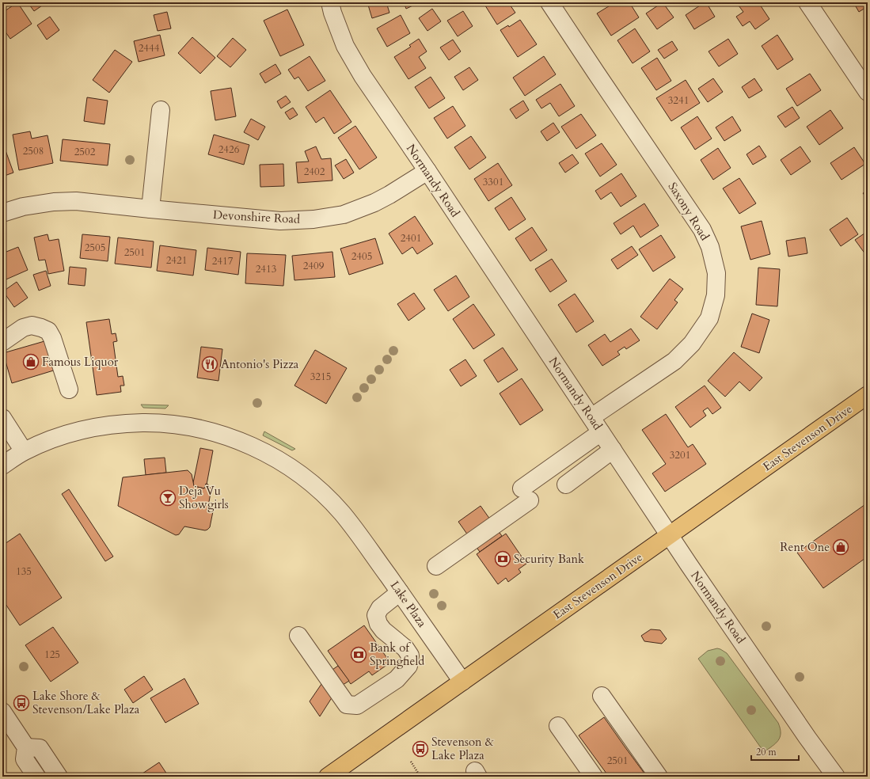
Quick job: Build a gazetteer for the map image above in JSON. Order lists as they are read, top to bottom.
{
  "streets": {
    "main road": ["East Stevenson Drive"],
    "street": [
      "Normandy Road",
      "Saxony Road",
      "Devonshire Road",
      "Lake Plaza"
    ]
  },
  "crossings": [
    ["Normandy Road", "Saxony Road"],
    ["Normandy Road", "Devonshire Road"],
    ["Normandy Road", "East Stevenson Drive"],
    ["East Stevenson Drive", "Lake Plaza"]
  ],
  "places": {
    "shop": ["Famous Liquor", "Rent One"],
    "restaurant": ["Antonio's Pizza"],
    "bar": ["Deja Vu Showgirls"],
    "bank": ["Security Bank", "Bank of Springfield"],
    "bus stop": ["Lake Shore & Stevenson/Lake Plaza", "Stevenson & Lake Plaza"]
  },
  "house_numbers": [
    "2444",
    "3241",
    "2426",
    "2508",
    "2502",
    "2402",
    "3301",
    "2401",
    "2505",
    "2501",
    "2405",
    "2421",
    "2417",
    "2409",
    "2413",
    "3215",
    "3201",
    "135",
    "125",
    "2501"
  ],
  "scale_bar": "20 m"
}
